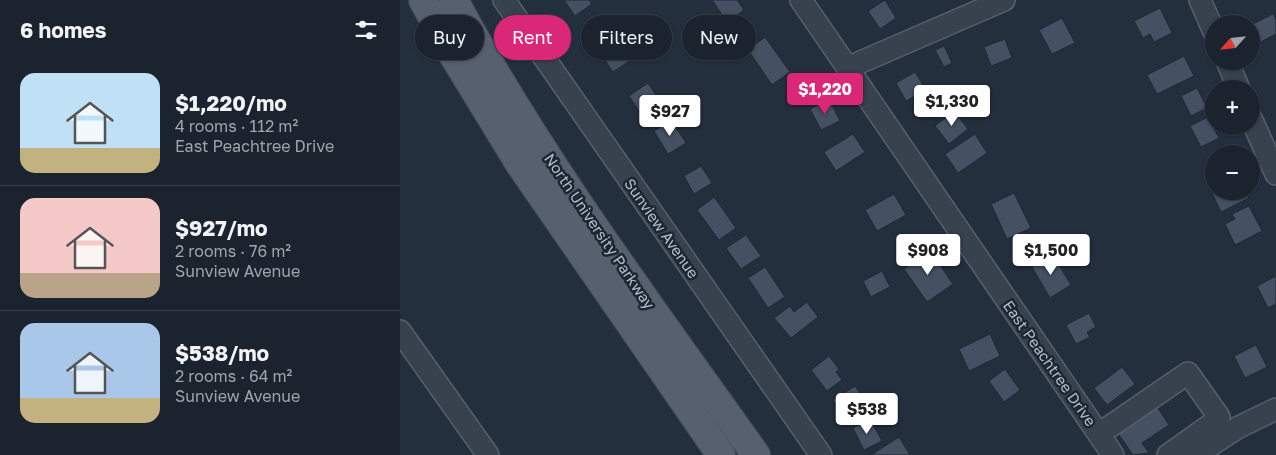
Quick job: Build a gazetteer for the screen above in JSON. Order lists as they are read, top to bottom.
{
  "streets": {
    "main road": ["North University Parkway"],
    "street": ["Sunview Avenue", "East Peachtree Drive"]
  },
  "north": "bottom left",
  "page": {
    "heading": "6 homes",
    "map_buttons": ["+", "−"],
    "chip": [
      "Buy",
      "Rent",
      "Filters",
      "New"
    ],
    "list": [
      {
        "name": "$1,220/mo",
        "note": "4 rooms · 112 m² · East Peachtree Drive"
      },
      {
        "name": "$927/mo",
        "note": "2 rooms · 76 m² · Sunview Avenue"
      },
      {
        "name": "$538/mo",
        "note": "2 rooms · 64 m² · Sunview Avenue"
      }
    ],
    "price": [
      "$1,220",
      "$1,330",
      "$927",
      "$908",
      "$1,500",
      "$538"
    ]
  }
}
